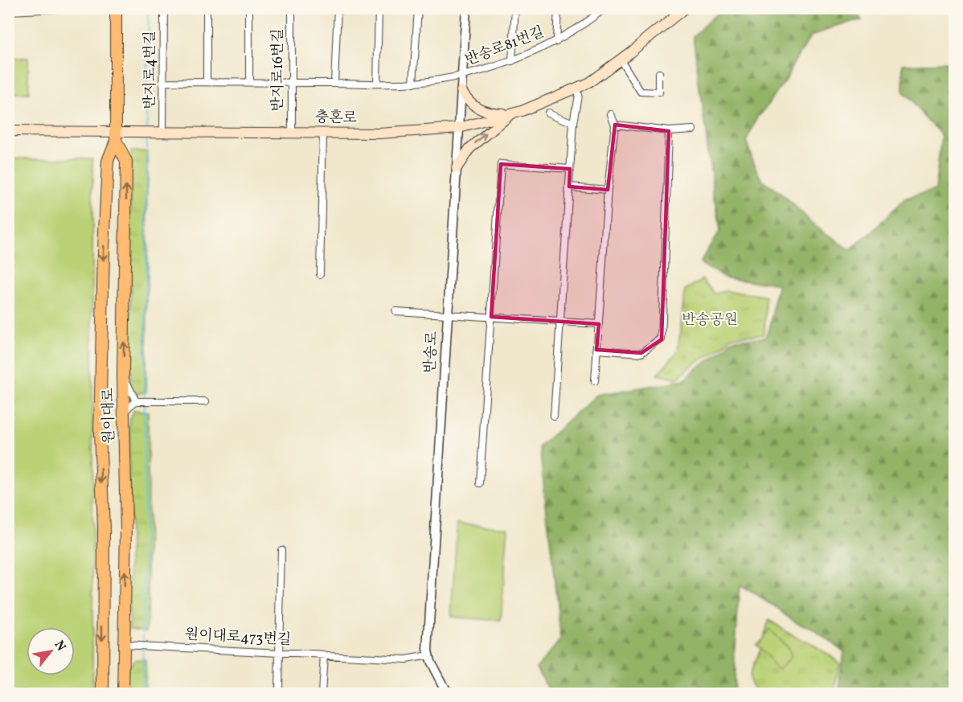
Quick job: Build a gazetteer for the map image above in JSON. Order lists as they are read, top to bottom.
{
  "streets": {
    "main road": ["충혼로", "원이대로"],
    "street": [
      "반송로81번길",
      "반지로4번길",
      "반지로16번길",
      "반송로",
      "원이대로473번길"
    ]
  },
  "crossings": [
    ["반송로81번길", "반지로4번길"],
    ["반송로81번길", "반지로16번길"],
    ["반송로81번길", "반송로"],
    ["반지로4번길", "충혼로"],
    ["반지로16번길", "충혼로"],
    ["충혼로", "반송로"],
    ["충혼로", "원이대로"],
    ["반송로", "원이대로473번길"],
    ["원이대로", "원이대로473번길"]
  ],
  "parks": ["반송공원"],
  "north": "top right"
}
